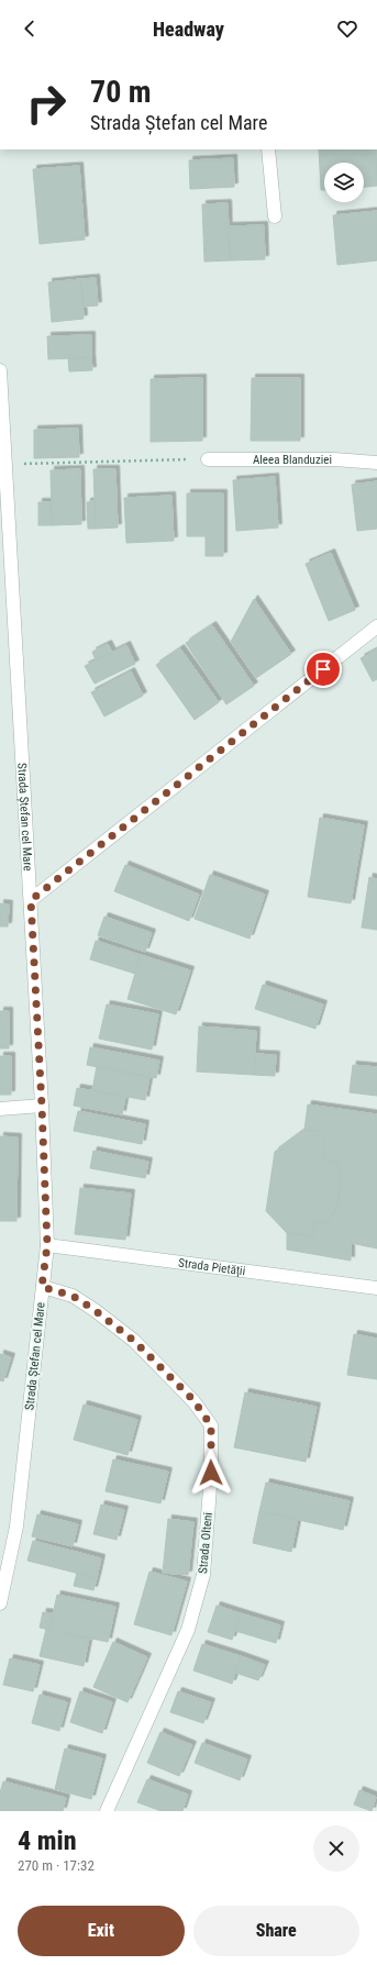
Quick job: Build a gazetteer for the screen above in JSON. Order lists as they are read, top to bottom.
{
  "streets": {
    "street": [
      "Aleea Blanduziei",
      "Strada Ștefan cel Mare",
      "Strada Pietății",
      "Strada Olteni"
    ]
  },
  "crossings": [
    ["Strada Ștefan cel Mare", "Strada Pietății"],
    ["Strada Ștefan cel Mare", "Strada Olteni"]
  ],
  "page": {
    "header": "Headway",
    "turn": ["70 m", "Strada Ștefan cel Mare"],
    "heading": ["4 min", "270 m · 17:32"],
    "buttons": ["Exit", "Share"]
  }
}
